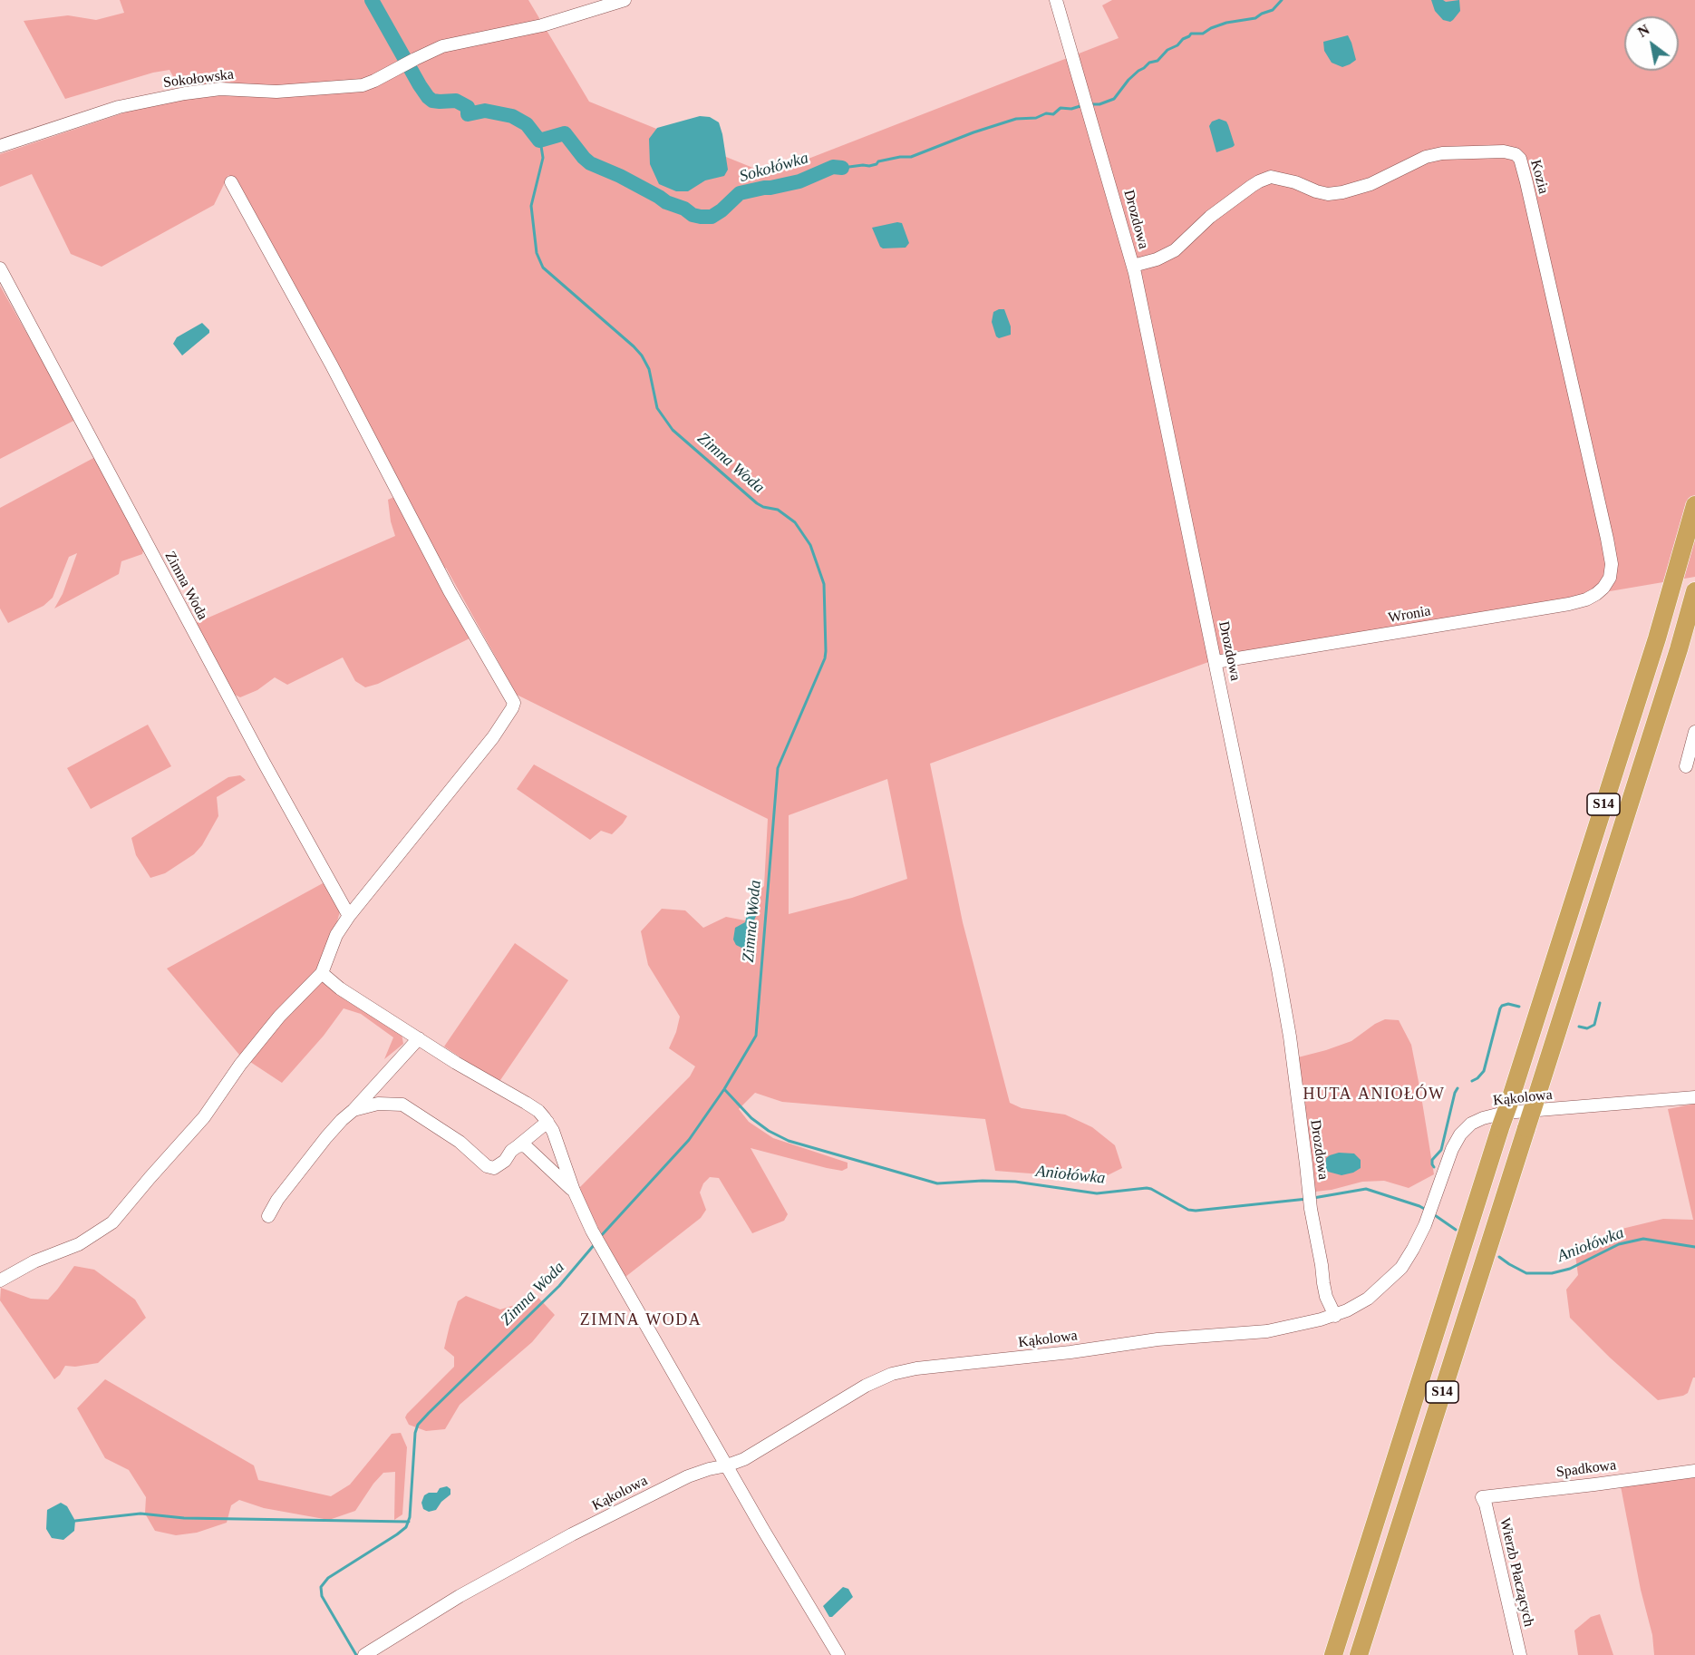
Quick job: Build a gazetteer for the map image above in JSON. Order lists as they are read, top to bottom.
{
  "streets": {
    "highway": ["S14"],
    "street": [
      "Sokołowska",
      "Kozia",
      "Drozdowa",
      "Zimna Woda",
      "Wronia",
      "Kąkolowa",
      "Spadkowa",
      "Wierzb Płaczących"
    ]
  },
  "crossings": [
    ["Kozia", "Drozdowa"],
    ["Kozia", "Wronia"],
    ["Drozdowa", "Wronia"],
    ["Drozdowa", "Kąkolowa"],
    ["Spadkowa", "Wierzb Płaczących"]
  ],
  "districts": ["HUTA ANIOŁÓW", "ZIMNA WODA"],
  "water": ["Sokołówka", "Zimna Woda", "Aniołówka"],
  "north": "top left"
}
